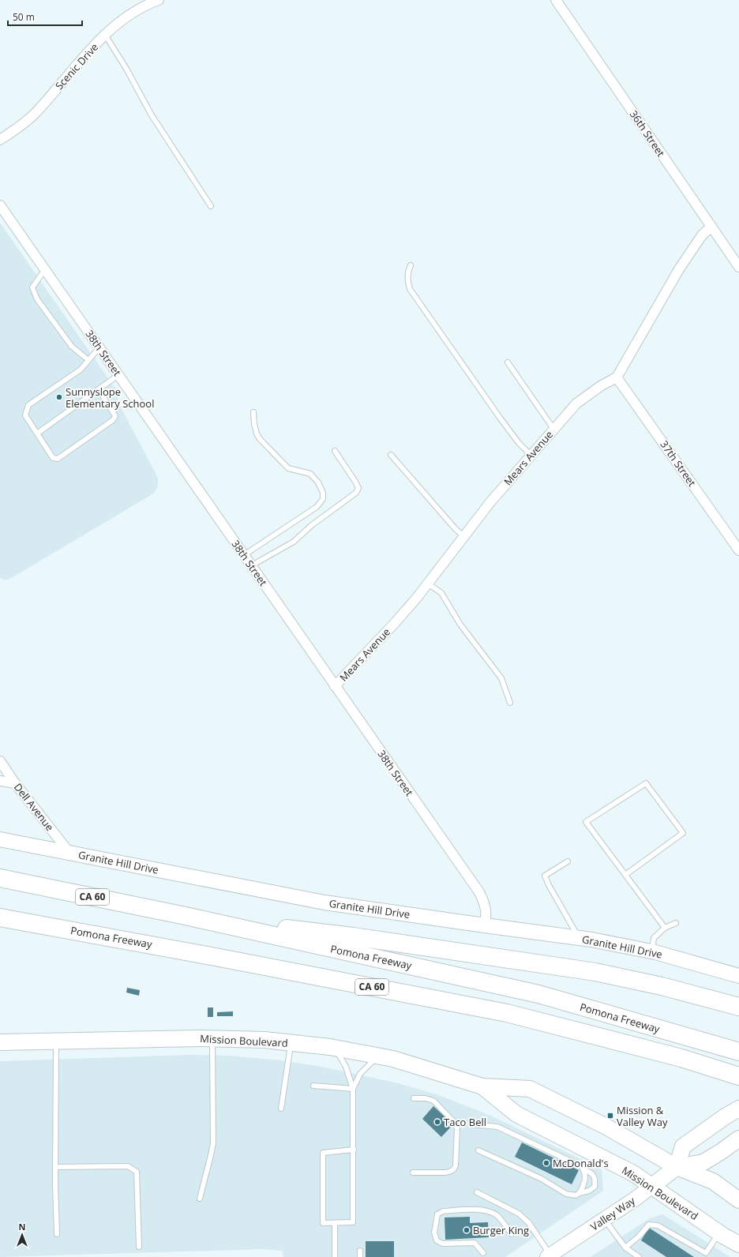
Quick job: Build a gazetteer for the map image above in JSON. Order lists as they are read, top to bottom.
{
  "streets": {
    "highway": ["CA 60", "Pomona Freeway"],
    "main road": ["Mission Boulevard", "Valley Way"],
    "street": [
      "Scenic Drive",
      "36th Street",
      "38th Street",
      "Mears Avenue",
      "37th Street",
      "Dell Avenue",
      "Granite Hill Drive"
    ]
  },
  "crossings": [
    ["38th Street", "Mears Avenue"],
    ["38th Street", "Granite Hill Drive"],
    ["Mears Avenue", "37th Street"],
    ["Dell Avenue", "Granite Hill Drive"],
    ["Mission Boulevard", "Valley Way"]
  ],
  "places": {
    "other": [
      "Sunnyslope Elementary School",
      "Taco Bell",
      "McDonald's",
      "Burger King"
    ],
    "transit": ["Mission & Valley Way"]
  },
  "scale_bar": "50 m",
  "north": "top"
}
